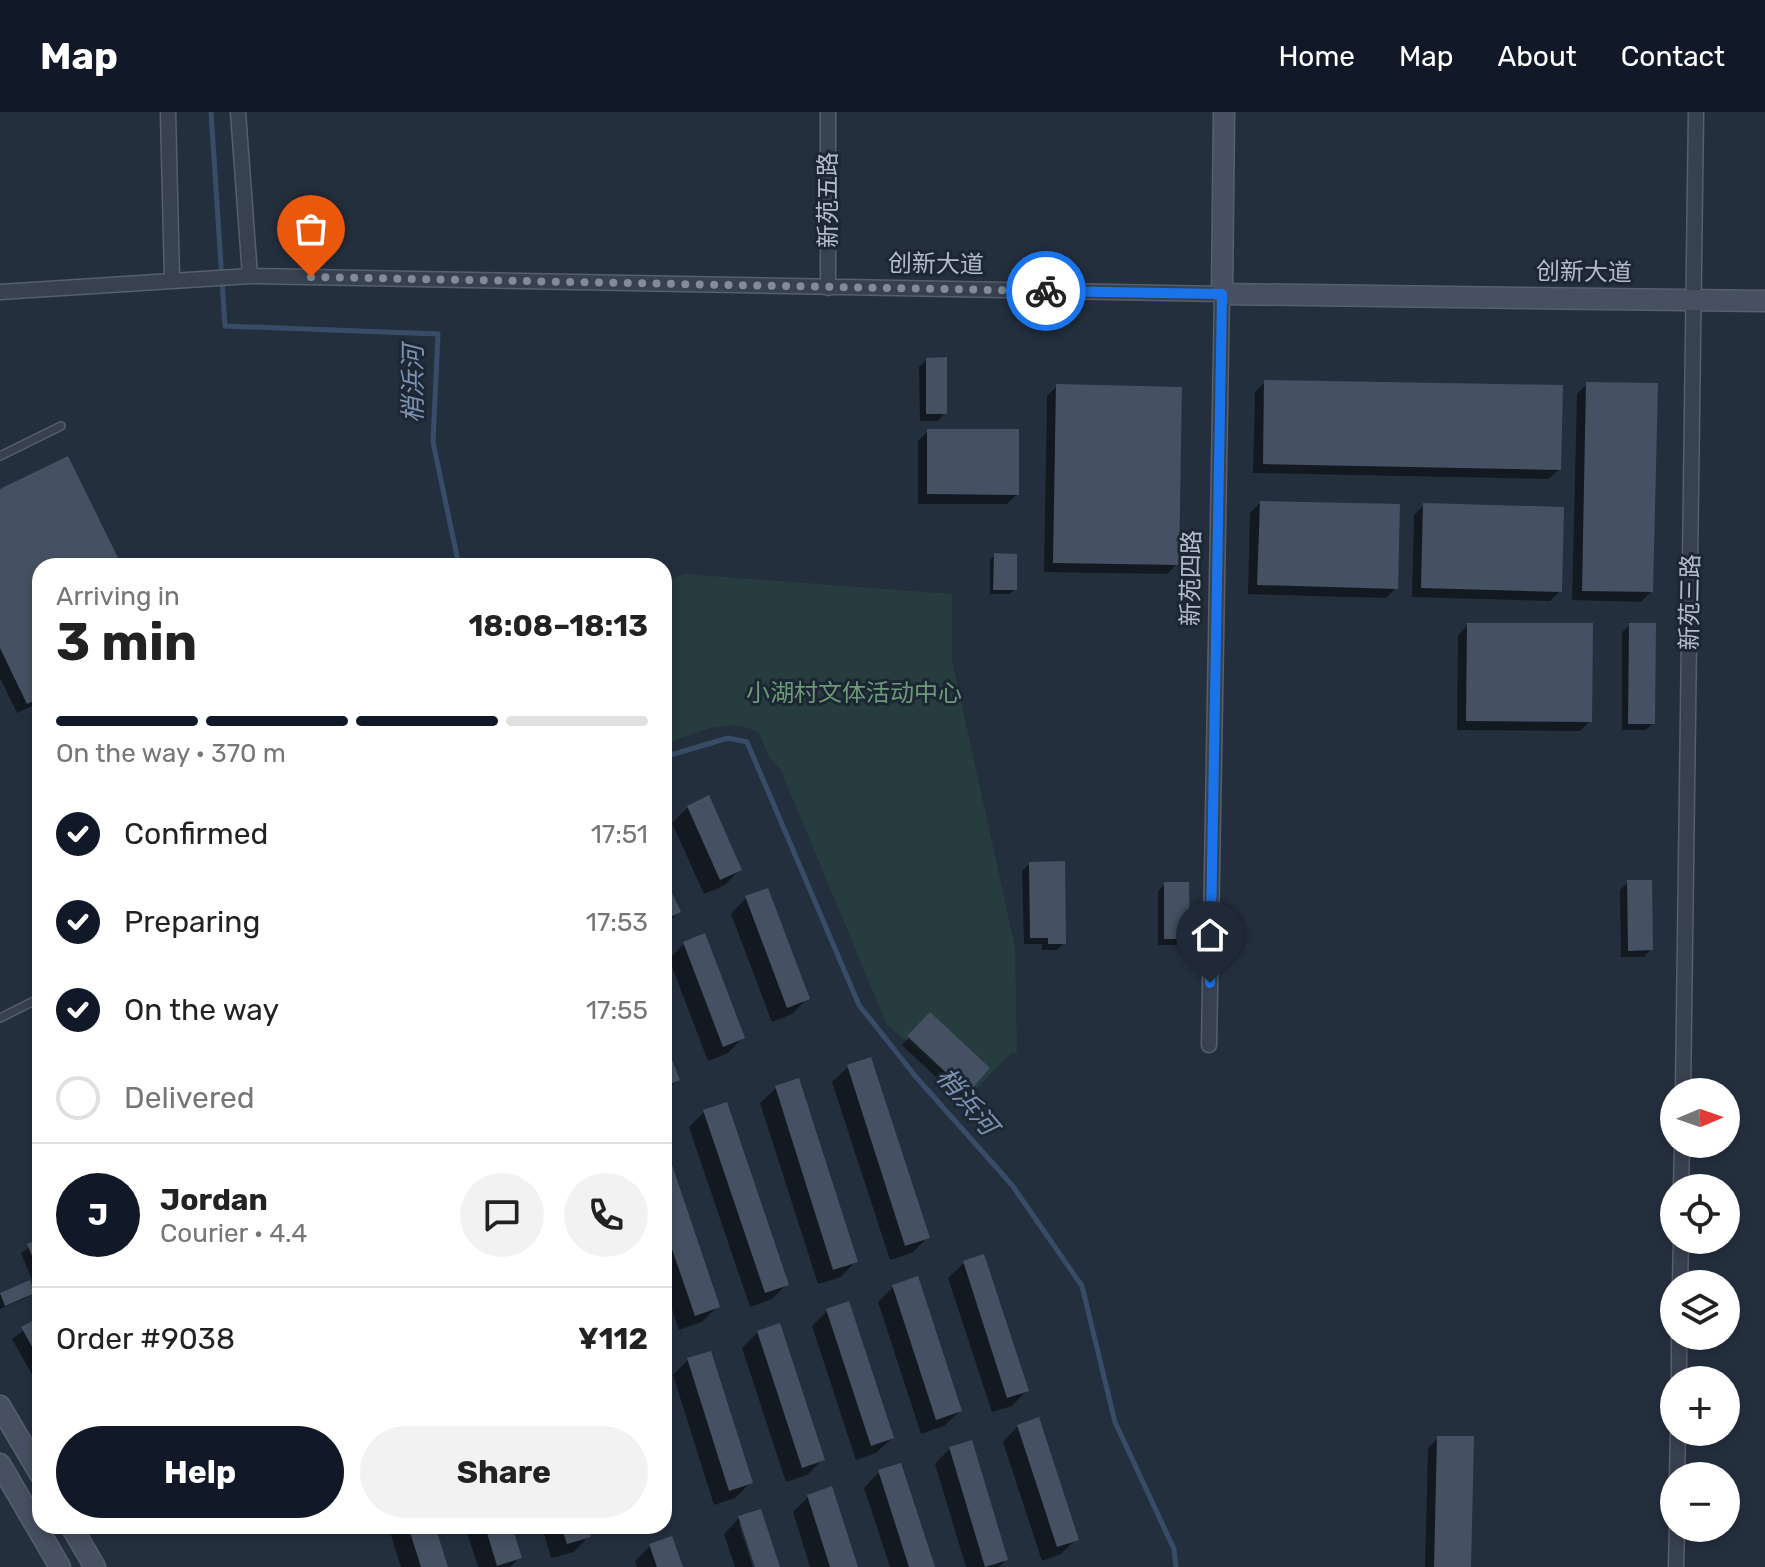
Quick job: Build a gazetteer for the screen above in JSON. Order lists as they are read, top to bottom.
{
  "streets": {
    "street": [
      "新苑五路",
      "创新大道",
      "新苑四路",
      "新苑三路"
    ]
  },
  "crossings": [
    ["新苑五路", "创新大道"],
    ["创新大道", "新苑四路"],
    ["创新大道", "新苑三路"]
  ],
  "water": ["梢浜河"],
  "parks": ["小湖村文体活动中心"],
  "north": "right",
  "page": {
    "header": "Map",
    "nav": [
      "Home",
      "Map",
      "About",
      "Contact"
    ],
    "heading": ["3 min", "Arriving in", "18:08–18:13"],
    "panel": [
      "Jordan",
      "Courier · 4.4",
      "Order #9038",
      "¥112"
    ],
    "bar": "On the way · 370 m",
    "list": [
      ["Confirmed", "17:51"],
      ["Preparing", "17:53"],
      ["On the way", "17:55"],
      "Delivered"
    ],
    "map_buttons": ["+", "−"],
    "round": "J",
    "buttons": ["Help", "Share"]
  }
}
